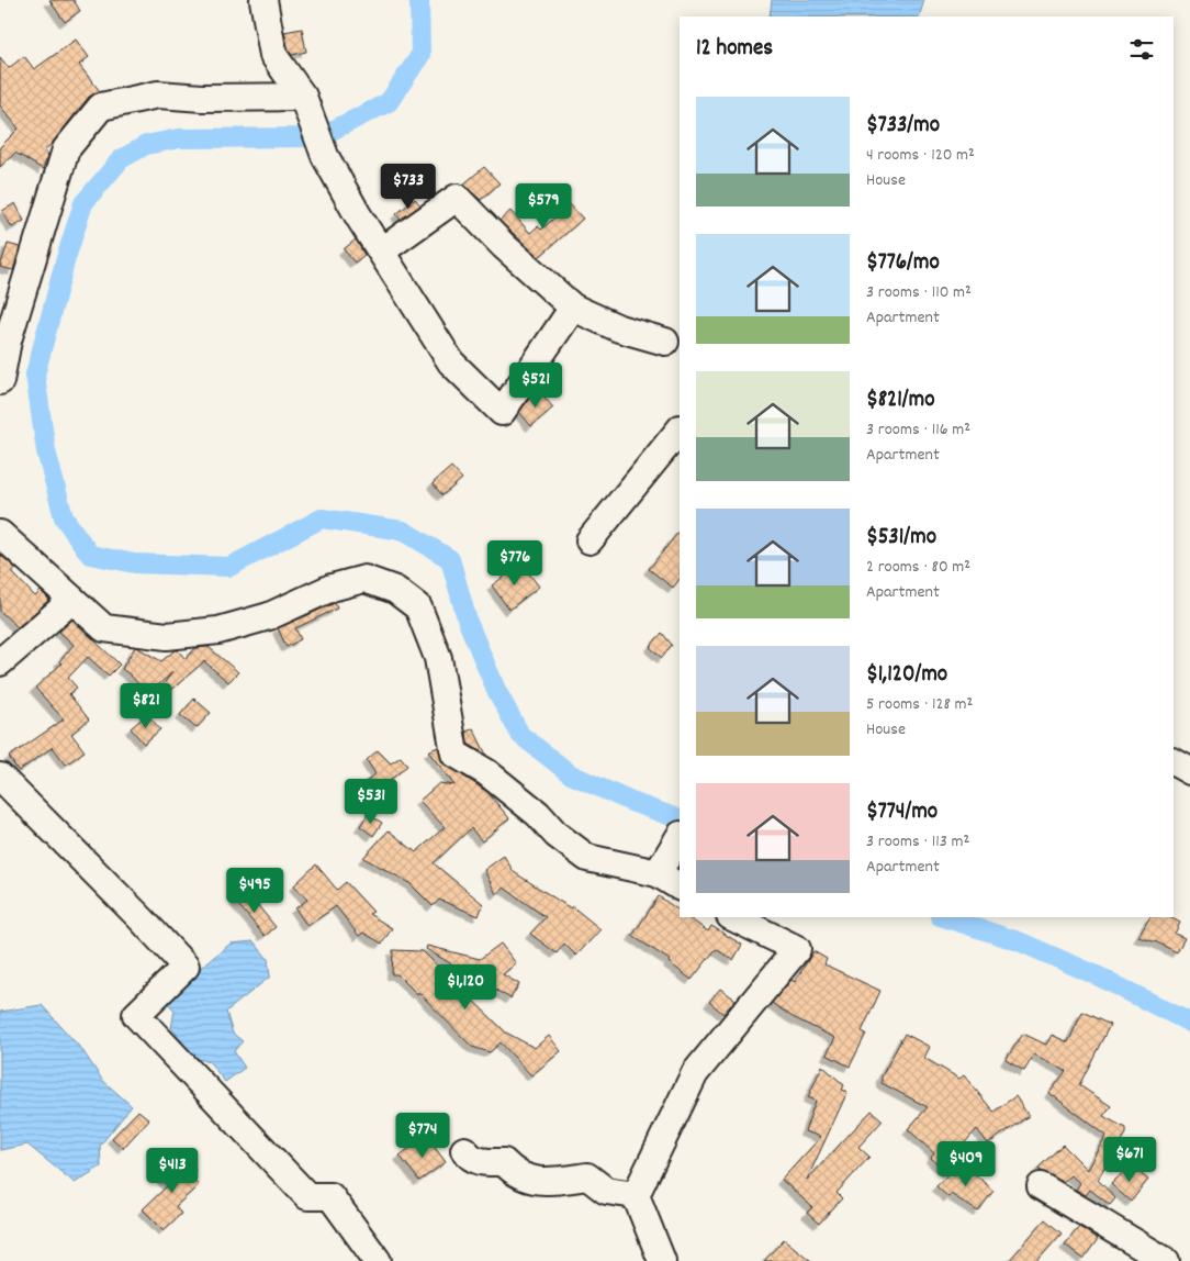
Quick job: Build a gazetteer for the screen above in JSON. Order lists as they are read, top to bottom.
{
  "page": {
    "heading": "12 homes",
    "list": [
      {
        "name": "$733/mo",
        "note": "4 rooms · 120 m² · House"
      },
      {
        "name": "$776/mo",
        "note": "3 rooms · 110 m² · Apartment"
      },
      {
        "name": "$821/mo",
        "note": "3 rooms · 116 m² · Apartment"
      },
      {
        "name": "$531/mo",
        "note": "2 rooms · 80 m² · Apartment"
      },
      {
        "name": "$1,120/mo",
        "note": "5 rooms · 128 m² · House"
      },
      {
        "name": "$774/mo",
        "note": "3 rooms · 113 m² · Apartment"
      }
    ],
    "price": [
      "$733",
      "$579",
      "$521",
      "$776",
      "$821",
      "$531",
      "$495",
      "$1,120",
      "$774",
      "$671",
      "$409",
      "$413"
    ]
  }
}
